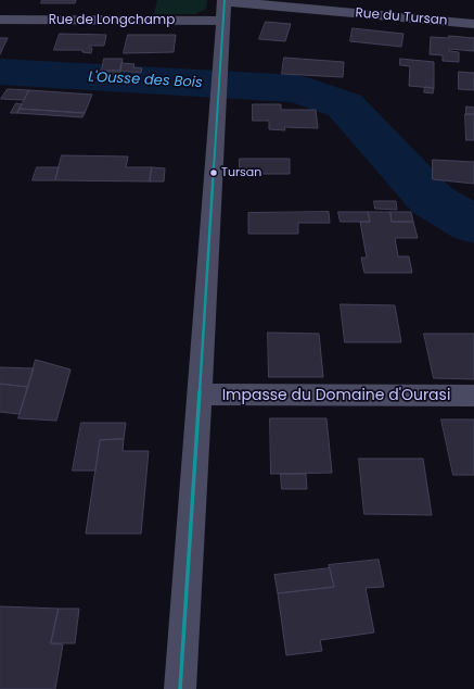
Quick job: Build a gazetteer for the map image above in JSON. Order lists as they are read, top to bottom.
{
  "streets": {
    "street": ["Rue du Tursan", "Rue de Longchamp", "Impasse du Domaine d'Ourasi"]
  },
  "water": ["L'Ousse des Bois"],
  "places": ["Tursan"]
}
